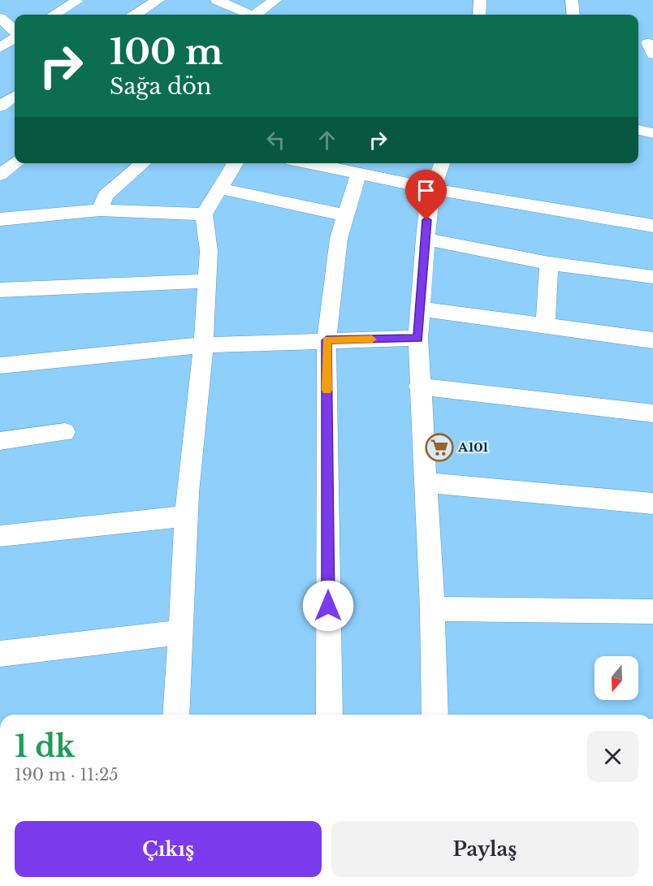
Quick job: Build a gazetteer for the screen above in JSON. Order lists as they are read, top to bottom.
{
  "places": {
    "supermarket": ["A101"]
  },
  "north": "bottom",
  "page": {
    "turn": ["100 m", "Sağa dön"],
    "heading": ["1 dk", "190 m · 11:25"],
    "buttons": ["Çıkış", "Paylaş"]
  }
}
